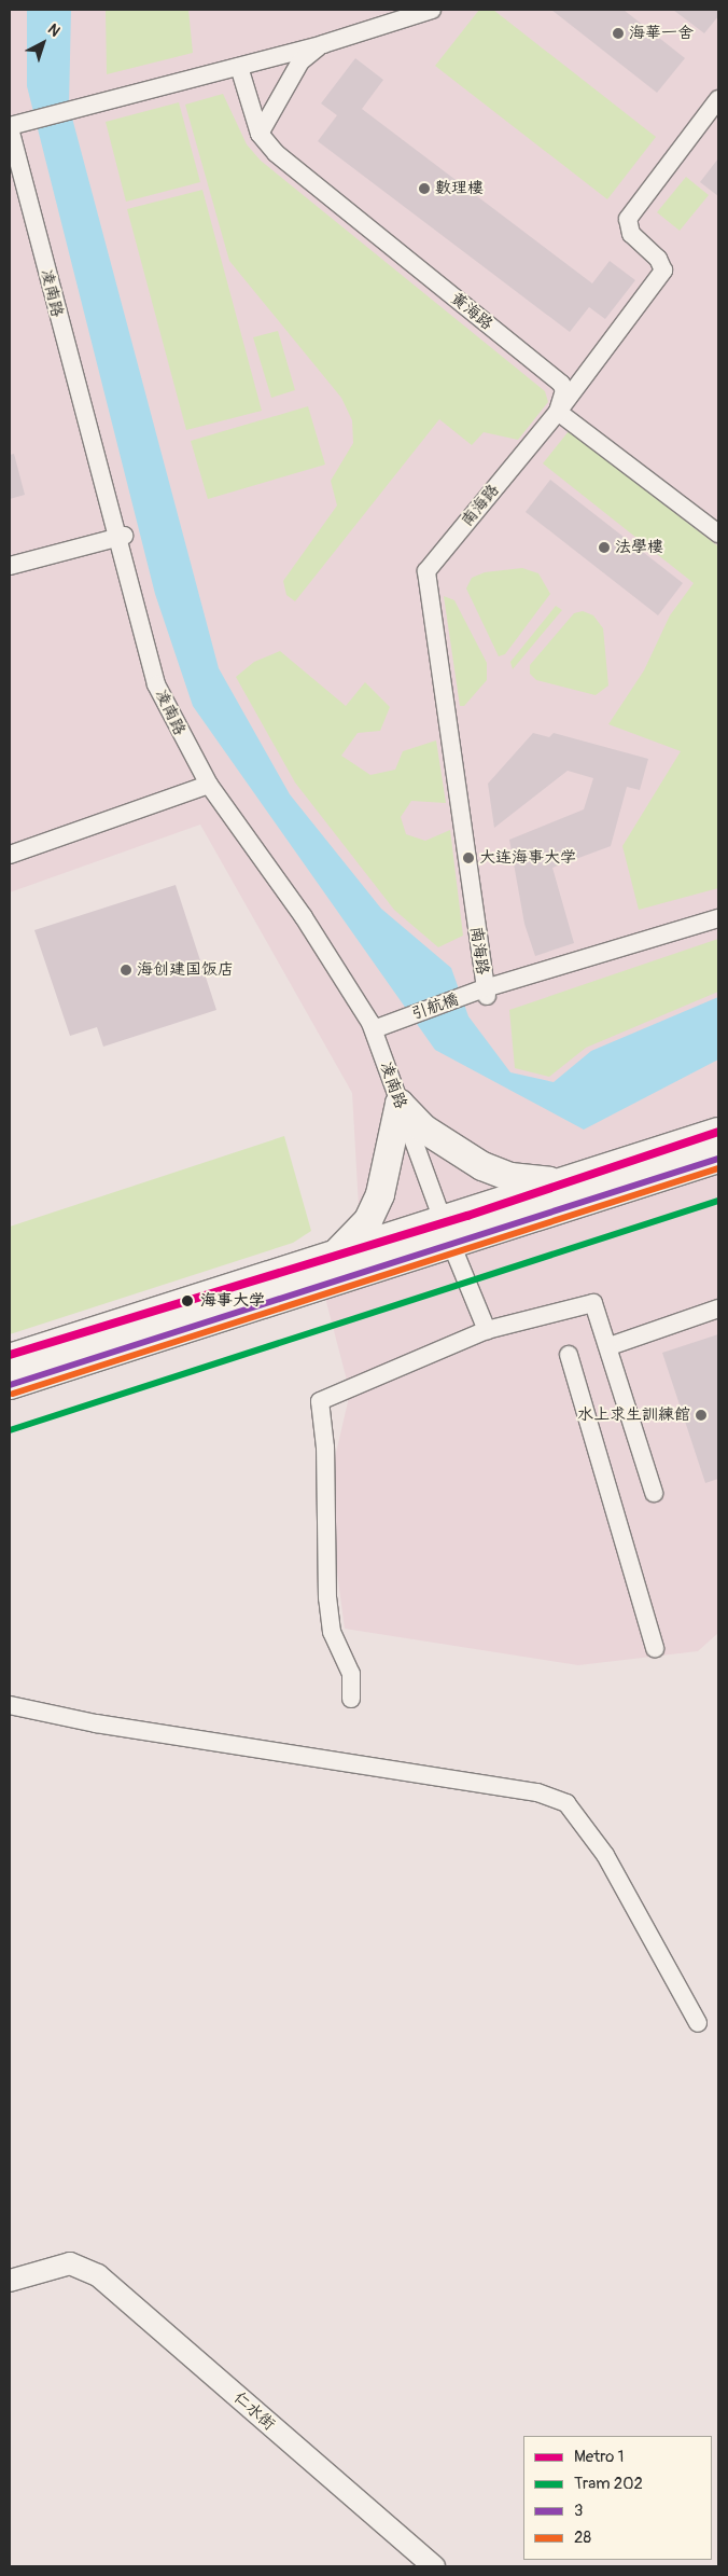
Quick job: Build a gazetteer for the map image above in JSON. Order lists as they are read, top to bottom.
{
  "streets": {
    "street": [
      "凌南路",
      "黃海路",
      "南海路",
      "引航橋",
      "仁水街"
    ]
  },
  "crossings": [
    ["凌南路", "引航橋"],
    ["黃海路", "南海路"],
    ["南海路", "引航橋"]
  ],
  "places": [
    "海華一舍",
    "數理樓",
    "法學樓",
    "大连海事大学",
    "海创建国饭店",
    "海事大学",
    "水上求生訓練館"
  ],
  "lines": [
    "metro line 1",
    "transit line 3",
    "transit line 28",
    "tram line 202"
  ],
  "legend": [
    "Metro 1",
    "Tram 202",
    "3",
    "28"
  ],
  "north": "top right"
}
